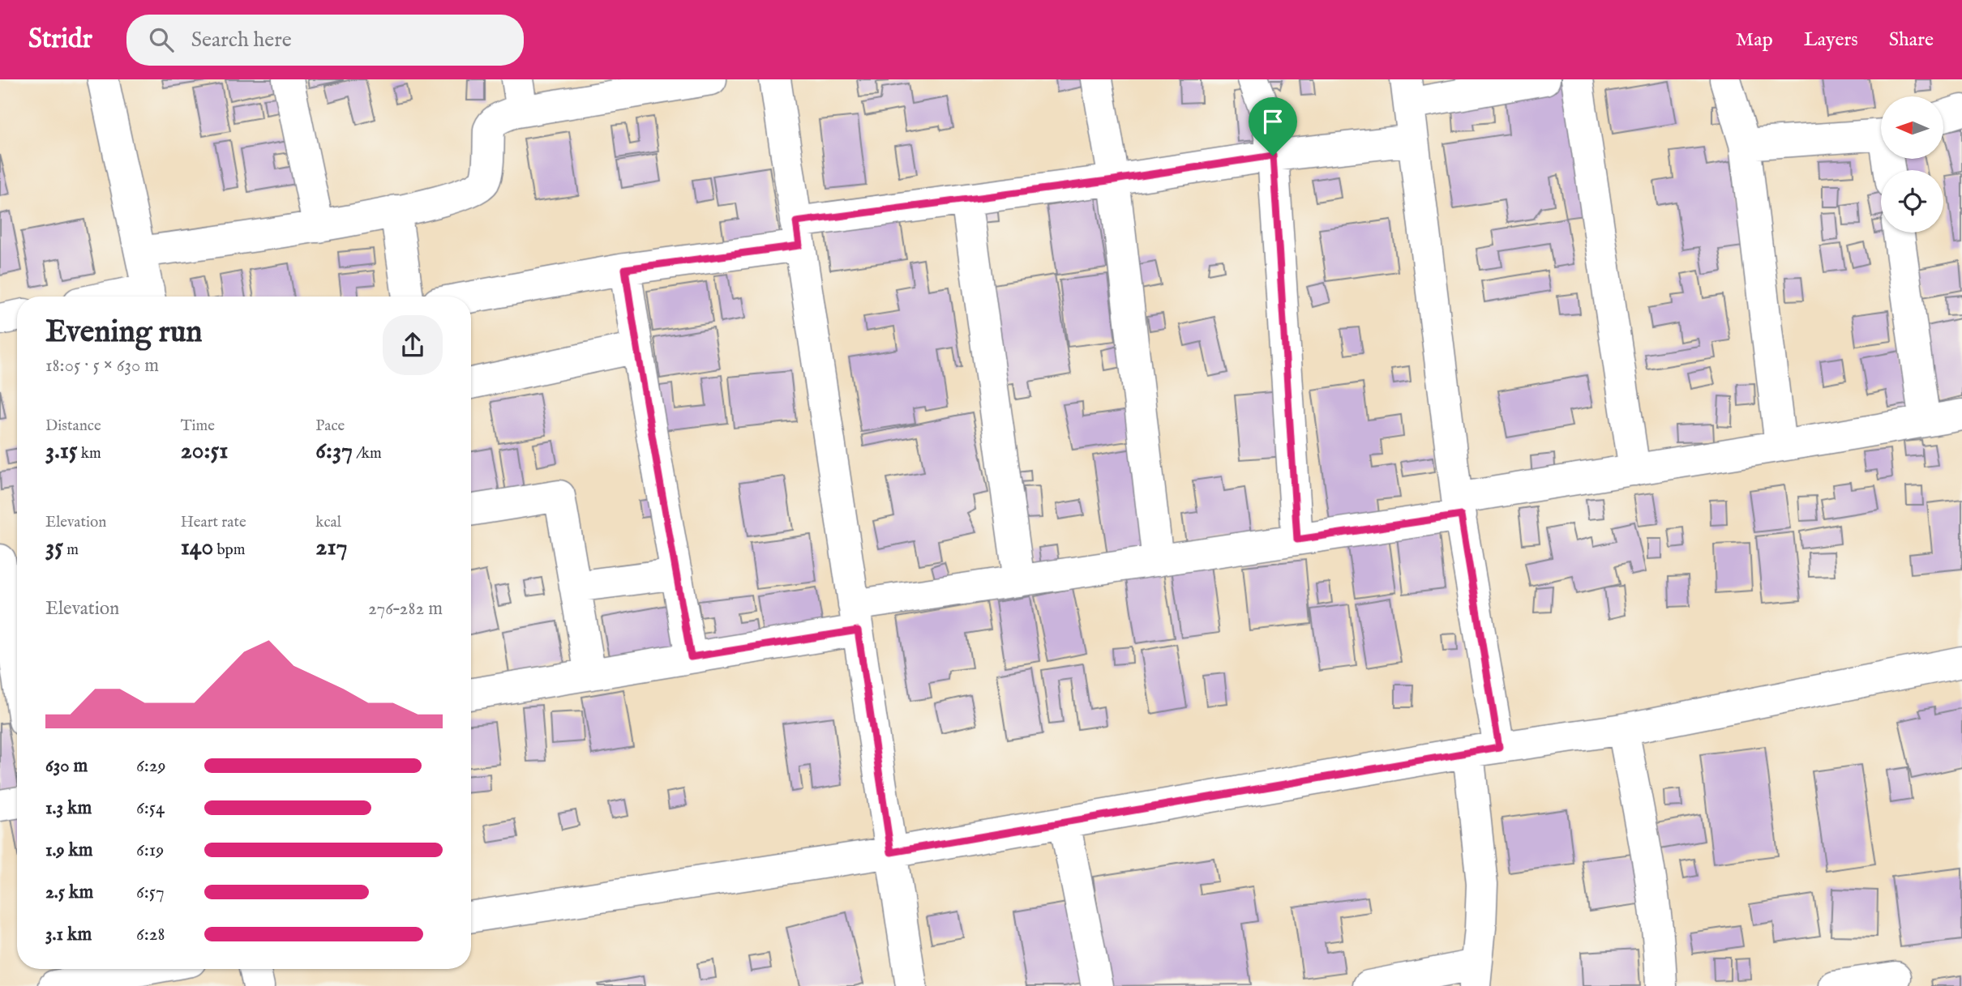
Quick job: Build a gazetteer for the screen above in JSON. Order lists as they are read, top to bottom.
{
  "north": "left",
  "page": {
    "header": "Stridr",
    "search": "Search here",
    "nav": ["Map", "Layers", "Share"],
    "heading": ["Evening run", "18:05 · 5 × 630 m"],
    "stats": [
      ["Distance", "3.15 km"],
      ["Time", "20:51"],
      ["Pace", "6:37 /km"],
      ["Elevation", "35 m"],
      ["Heart rate", "140 bpm"],
      ["kcal", "217"]
    ],
    "chart": ["Elevation", "276–282 m"],
    "list": [
      {
        "name": "630 m",
        "note": "6:29"
      },
      {
        "name": "1.3 km",
        "note": "6:54"
      },
      {
        "name": "1.9 km",
        "note": "6:19"
      },
      {
        "name": "2.5 km",
        "note": "6:57"
      },
      {
        "name": "3.1 km",
        "note": "6:28"
      }
    ]
  }
}
